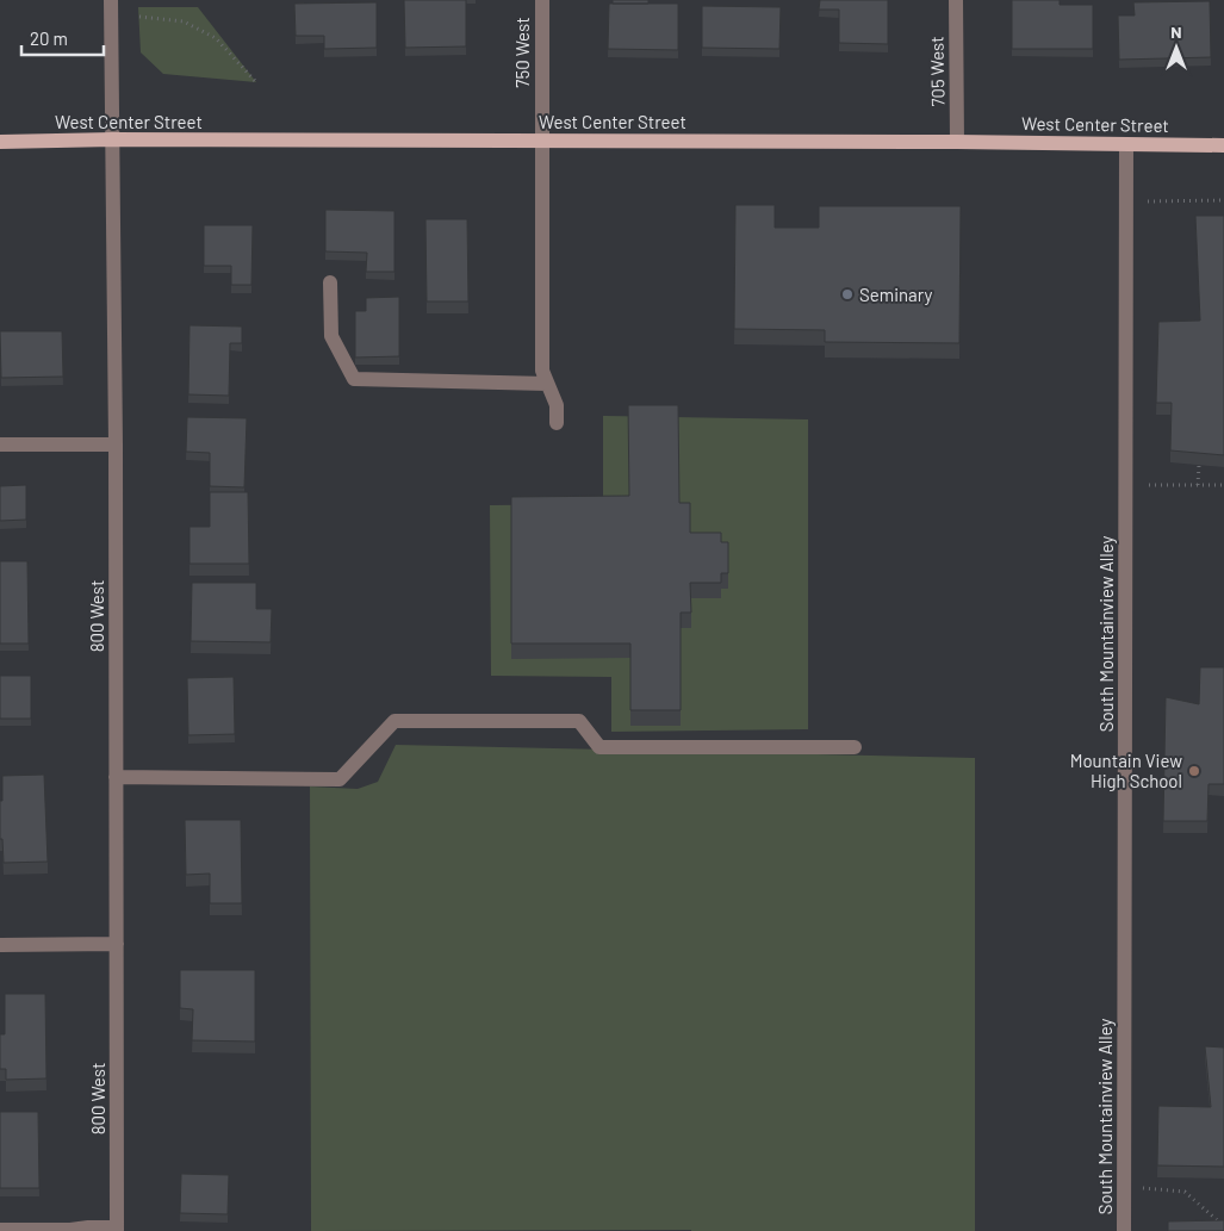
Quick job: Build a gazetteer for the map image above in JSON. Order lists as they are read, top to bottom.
{
  "streets": {
    "main road": ["West Center Street"],
    "street": [
      "750 West",
      "705 West",
      "800 West",
      "South Mountainview Alley"
    ]
  },
  "crossings": [
    ["750 West", "West Center Street"],
    ["705 West", "West Center Street"],
    ["West Center Street", "800 West"],
    ["West Center Street", "South Mountainview Alley"]
  ],
  "places": ["Seminary", "Mountain View High School"],
  "scale_bar": "20 m",
  "north": "top"
}
